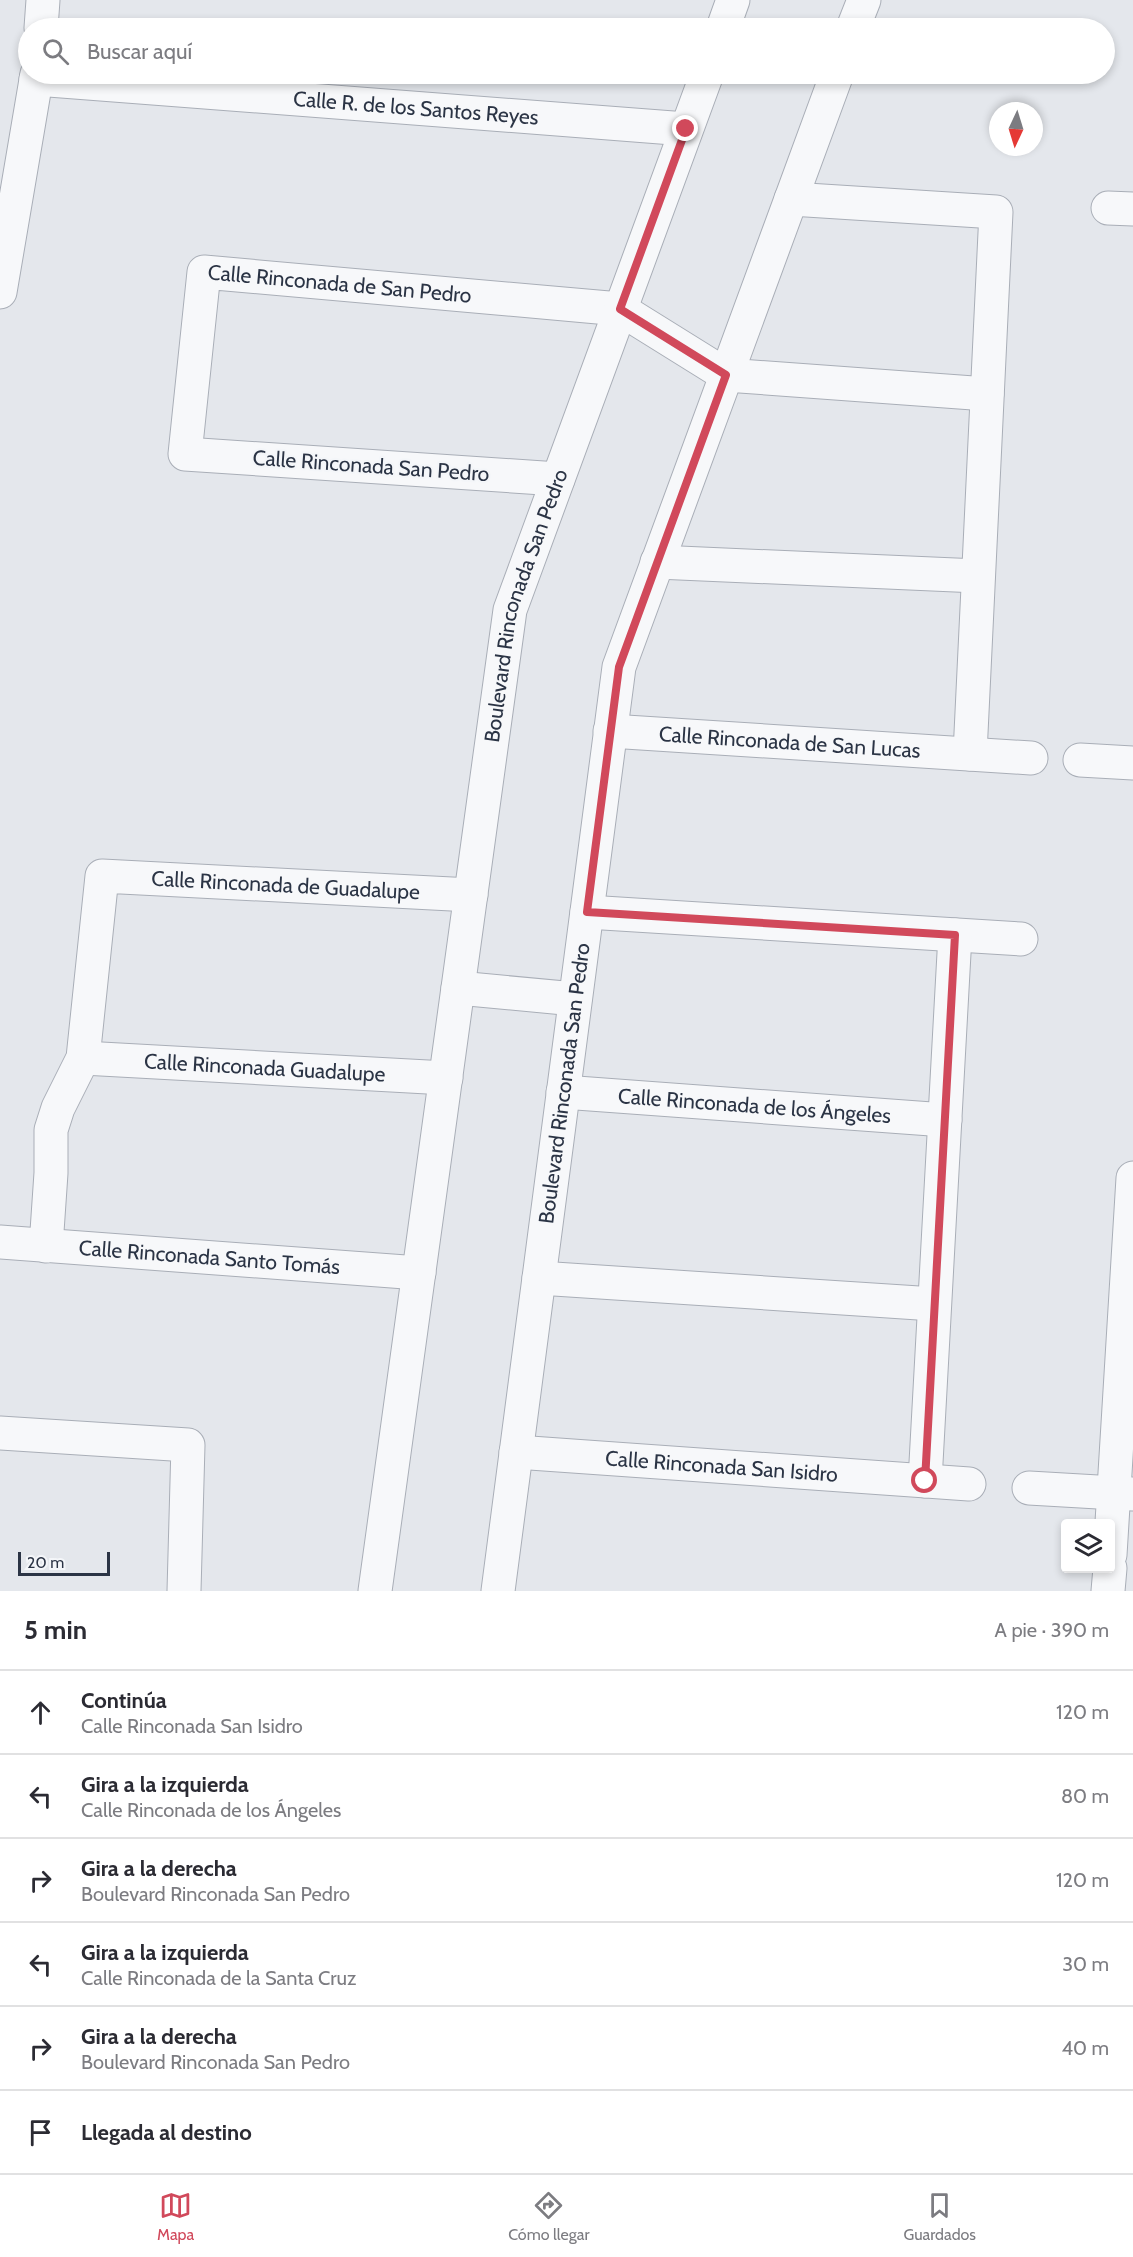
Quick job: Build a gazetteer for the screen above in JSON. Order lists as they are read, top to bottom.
{
  "streets": {
    "street": [
      "Calle R. de los Santos Reyes",
      "Calle Rinconada de San Pedro",
      "Calle Rinconada San Pedro",
      "Boulevard Rinconada San Pedro",
      "Calle Rinconada de San Lucas",
      "Calle Rinconada de Guadalupe",
      "Calle Rinconada Guadalupe",
      "Calle Rinconada de los Ángeles",
      "Calle Rinconada Santo Tomás",
      "Calle Rinconada San Isidro"
    ]
  },
  "crossings": [
    ["Calle R. de los Santos Reyes", "Boulevard Rinconada San Pedro"],
    ["Calle Rinconada de San Pedro", "Calle Rinconada San Pedro"],
    ["Calle Rinconada de San Pedro", "Boulevard Rinconada San Pedro"],
    ["Calle Rinconada San Pedro", "Boulevard Rinconada San Pedro"],
    ["Boulevard Rinconada San Pedro", "Calle Rinconada de San Lucas"],
    ["Boulevard Rinconada San Pedro", "Calle Rinconada de Guadalupe"],
    ["Boulevard Rinconada San Pedro", "Calle Rinconada Guadalupe"],
    ["Boulevard Rinconada San Pedro", "Calle Rinconada de los Ángeles"],
    ["Boulevard Rinconada San Pedro", "Calle Rinconada Santo Tomás"],
    ["Boulevard Rinconada San Pedro", "Calle Rinconada San Isidro"],
    ["Calle Rinconada de Guadalupe", "Calle Rinconada Guadalupe"]
  ],
  "scale_bar": "20 m",
  "north": "bottom",
  "page": {
    "search": "Buscar aquí",
    "scale": "20 m",
    "heading": ["5 min", "A pie · 390 m"],
    "list": [
      ["Continúa", "Calle Rinconada San Isidro", "120 m"],
      ["Gira a la izquierda", "Calle Rinconada de los Ángeles", "80 m"],
      ["Gira a la derecha", "Boulevard Rinconada San Pedro", "120 m"],
      ["Gira a la izquierda", "Calle Rinconada de la Santa Cruz", "30 m"],
      ["Gira a la derecha", "Boulevard Rinconada San Pedro", "40 m"],
      "Llegada al destino"
    ],
    "nav": ["Mapa", "Cómo llegar", "Guardados"]
  }
}
